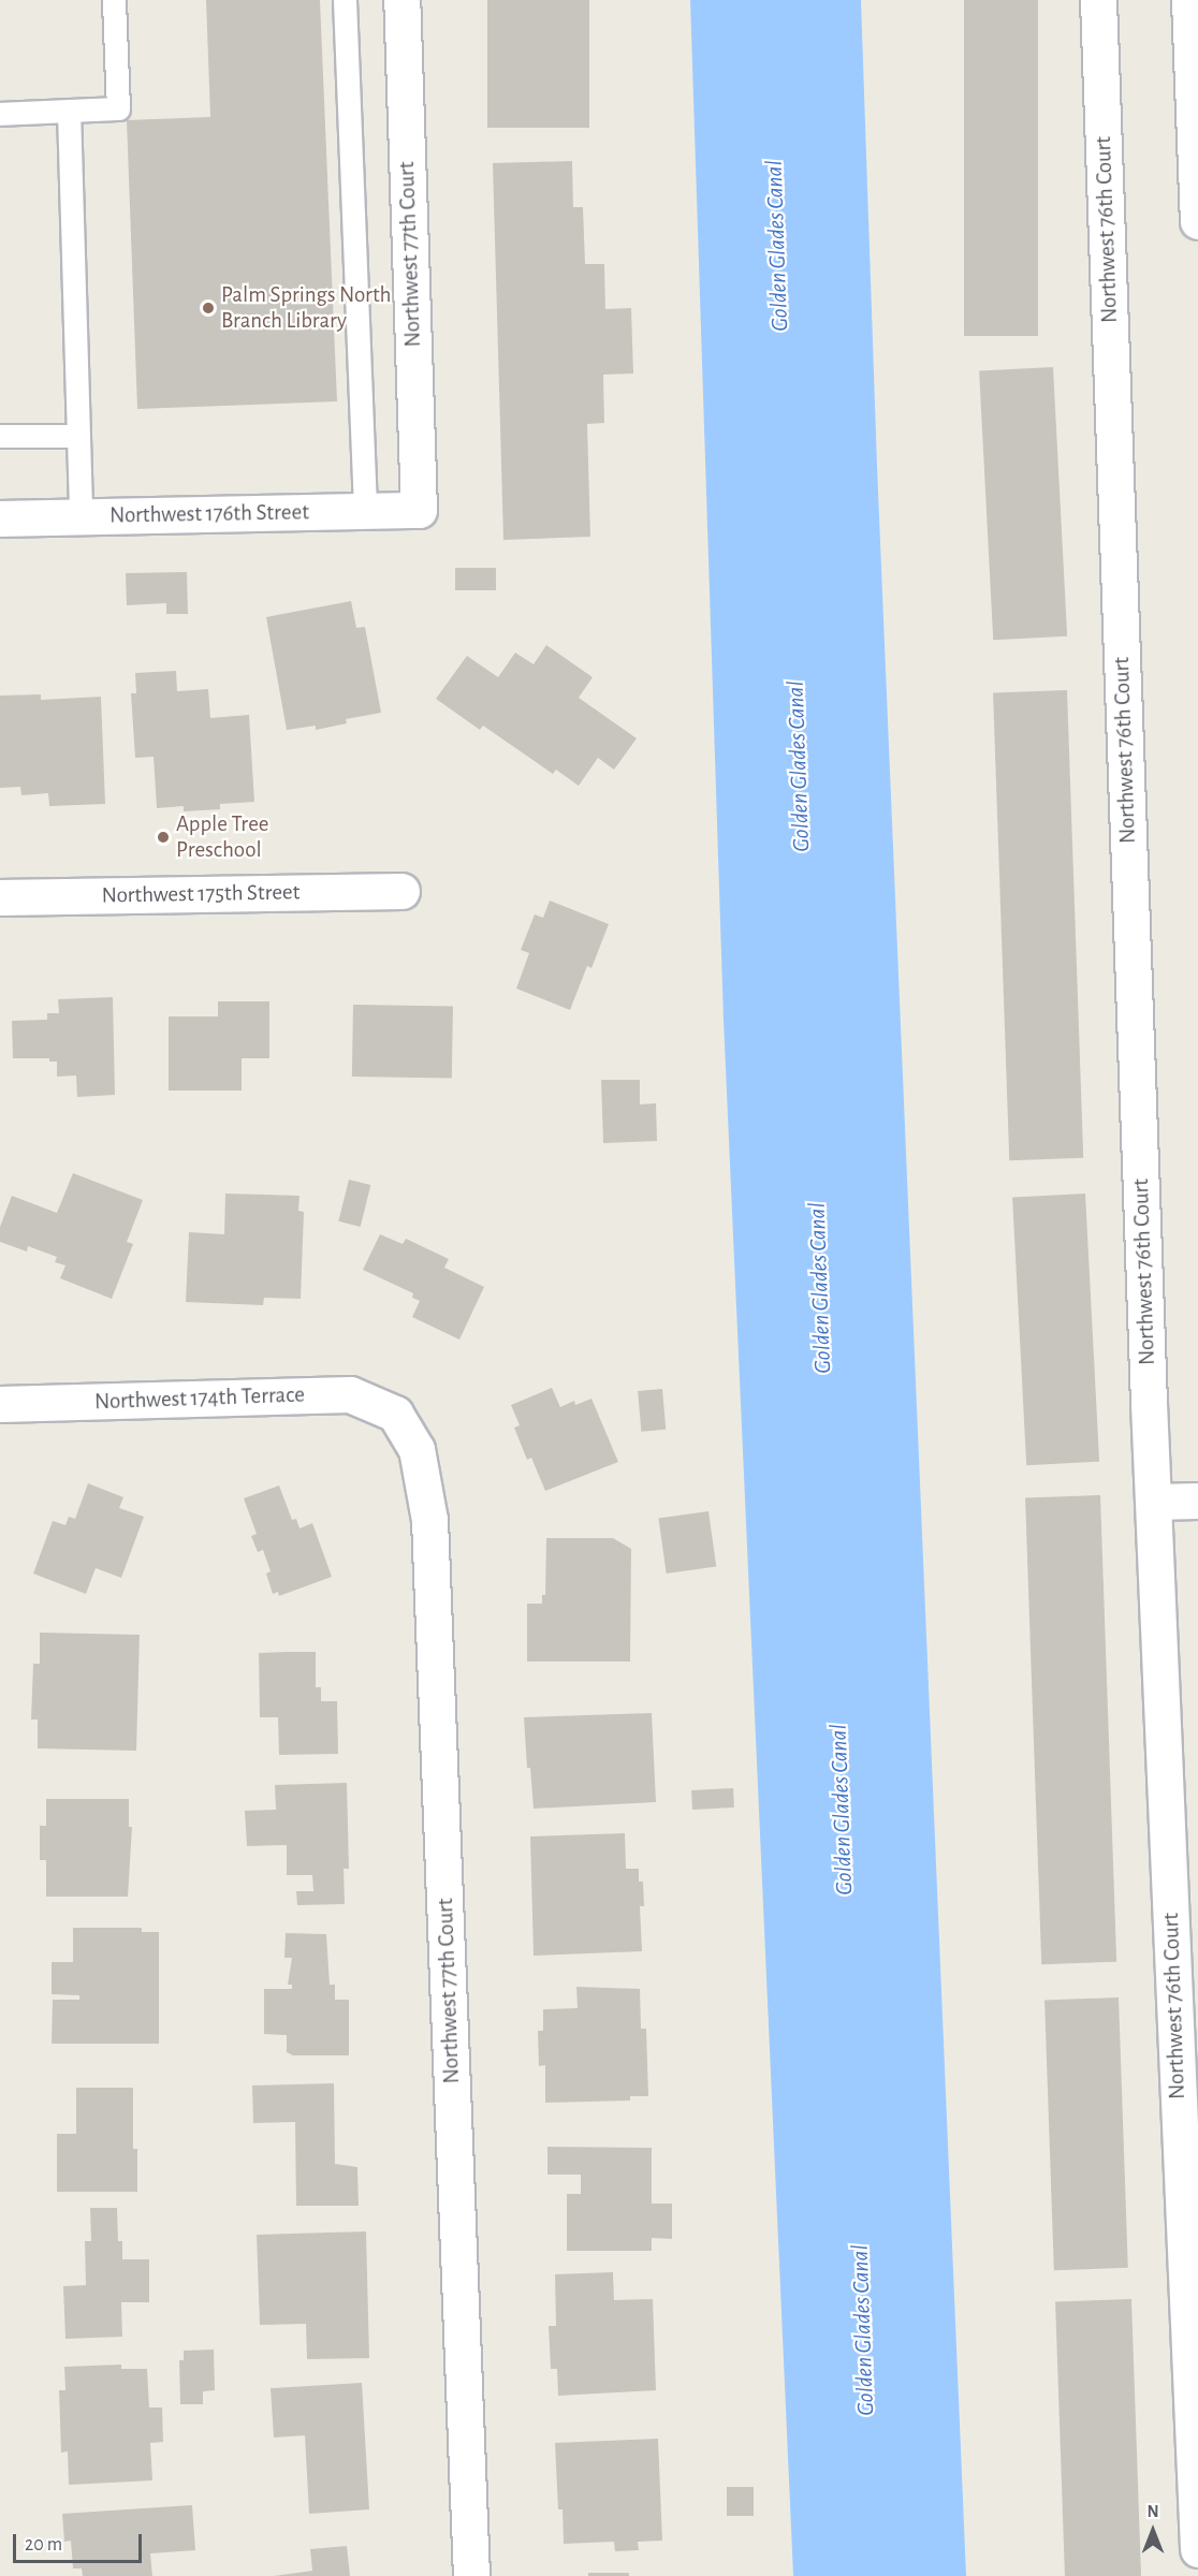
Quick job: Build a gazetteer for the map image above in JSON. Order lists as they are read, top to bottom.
{
  "streets": {
    "street": [
      "Northwest 76th Court",
      "Northwest 77th Court",
      "Northwest 176th Street",
      "Northwest 175th Street",
      "Northwest 174th Terrace"
    ]
  },
  "crossings": [
    ["Northwest 77th Court", "Northwest 176th Street"],
    ["Northwest 77th Court", "Northwest 174th Terrace"]
  ],
  "water": ["Golden Glades Canal"],
  "places": ["Palm Springs North Branch Library", "Apple Tree Preschool"],
  "scale_bar": "20 m",
  "north": "top"
}
